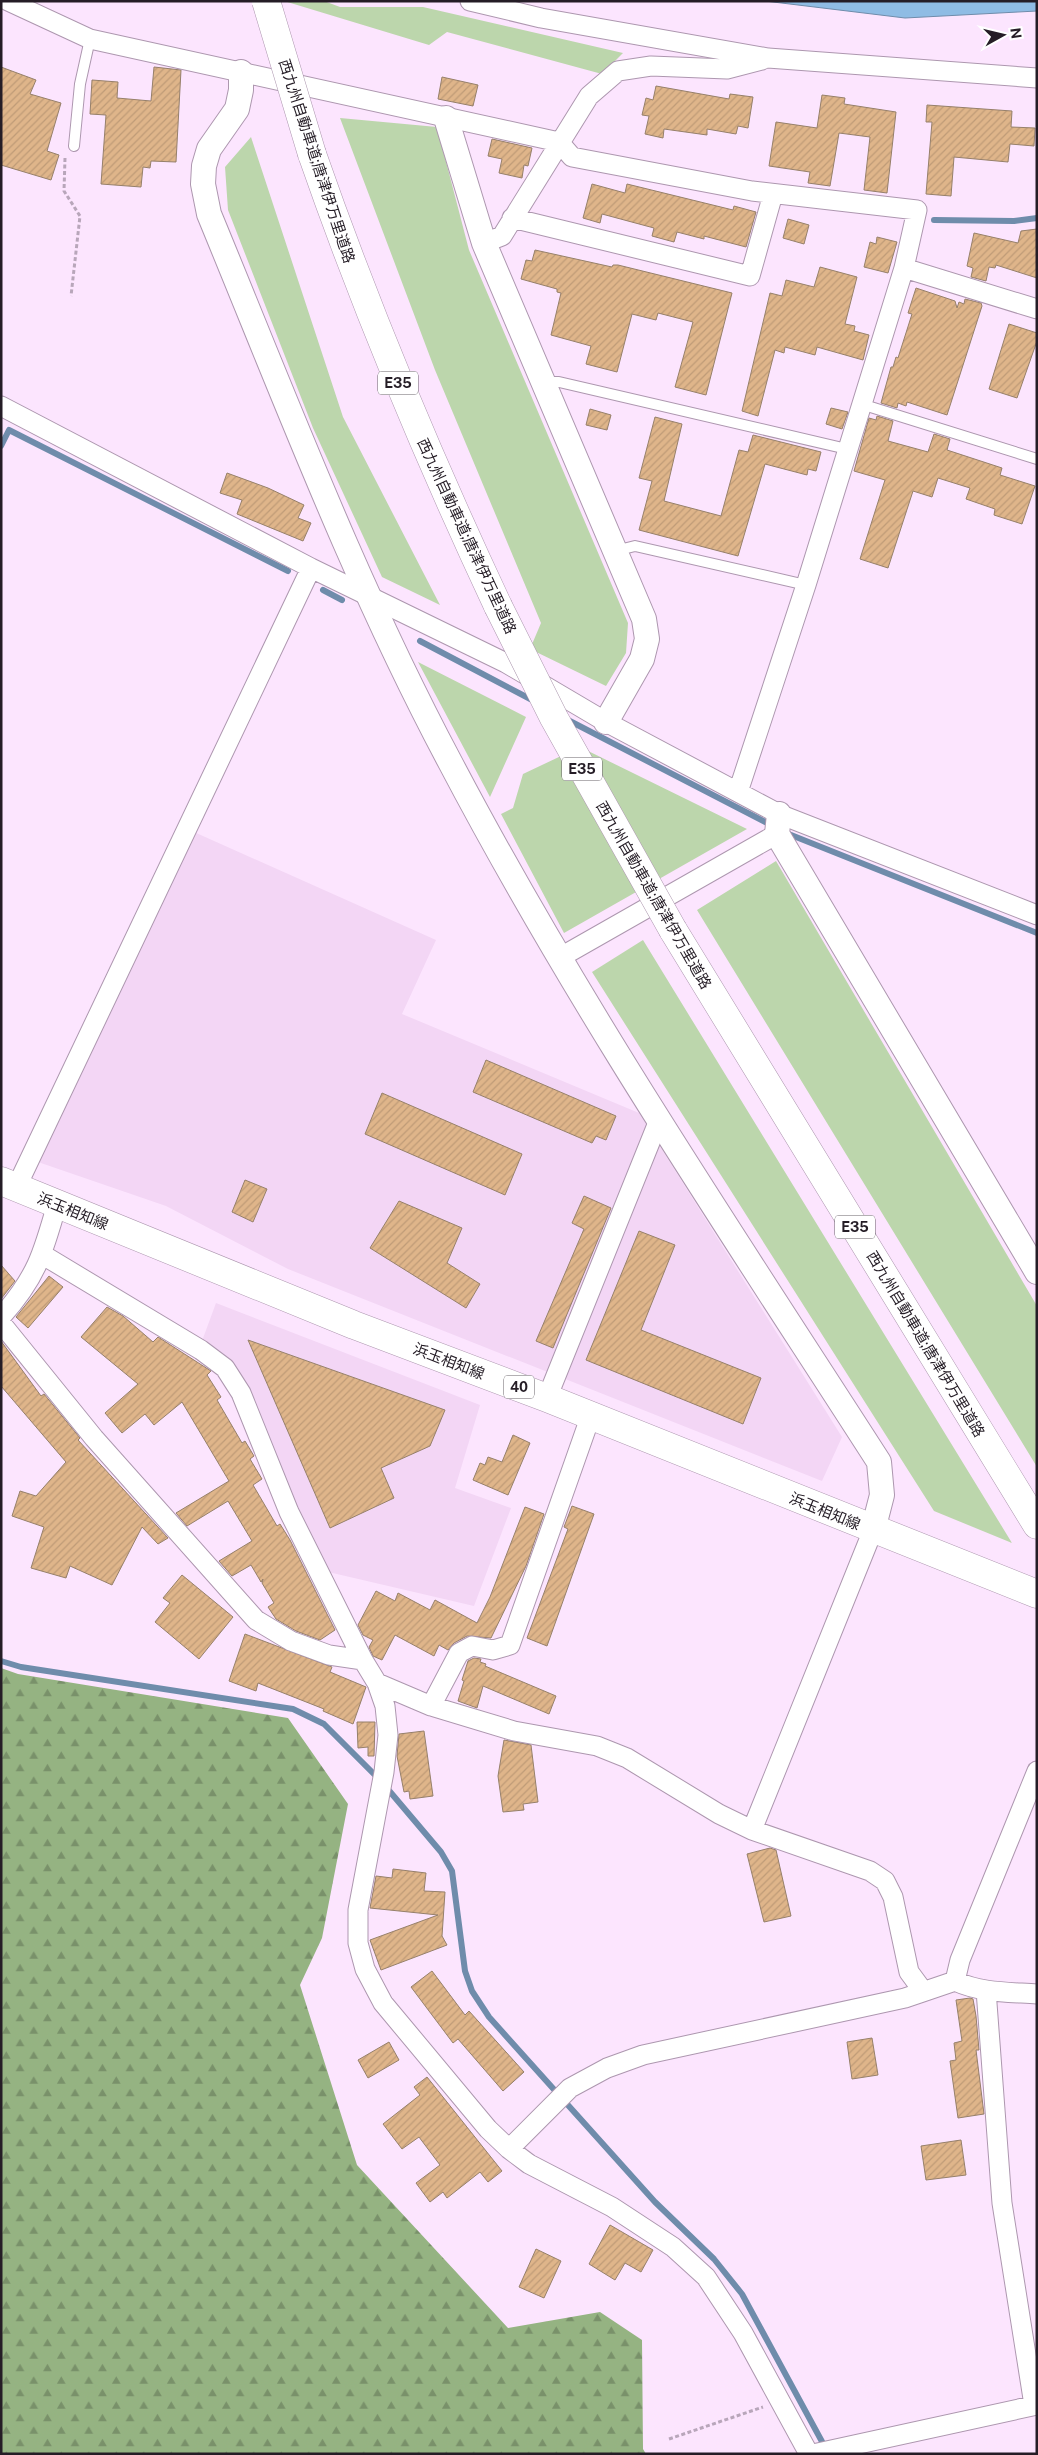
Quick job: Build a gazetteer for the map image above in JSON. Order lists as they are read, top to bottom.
{
  "streets": {
    "main road": [
      "西九州自動車道;唐津伊万里道路",
      "E35",
      "浜玉相知線",
      "40"
    ]
  },
  "north": "right"
}
